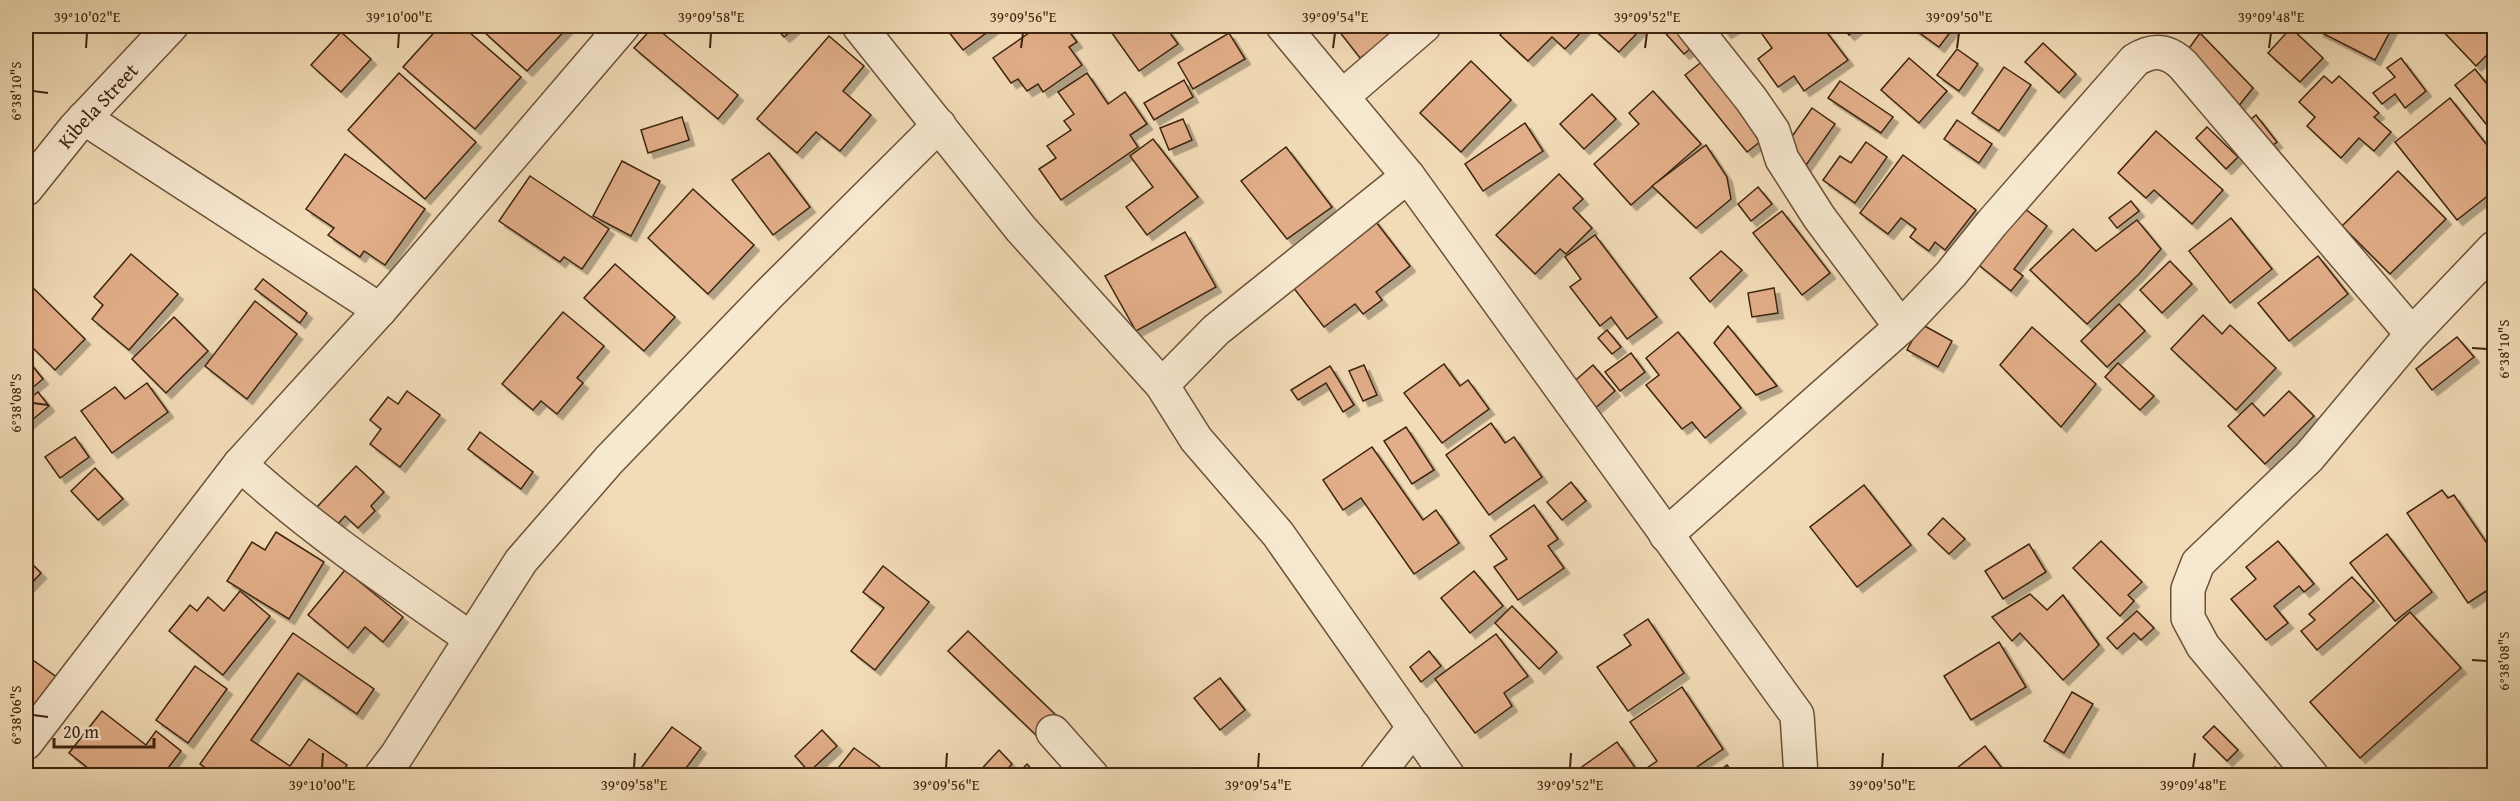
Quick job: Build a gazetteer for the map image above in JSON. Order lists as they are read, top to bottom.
{
  "streets": {
    "street": ["Kibela Street"]
  },
  "scale_bar": "20 m",
  "coordinates": [
    "39°10'02\"E",
    "39°10'00\"E",
    "39°09'58\"E",
    "39°09'56\"E",
    "39°09'54\"E",
    "39°09'52\"E",
    "39°09'50\"E",
    "39°09'48\"E",
    "6°38'10\"S",
    "6°38'08\"S",
    "6°38'06\"S"
  ]
}
